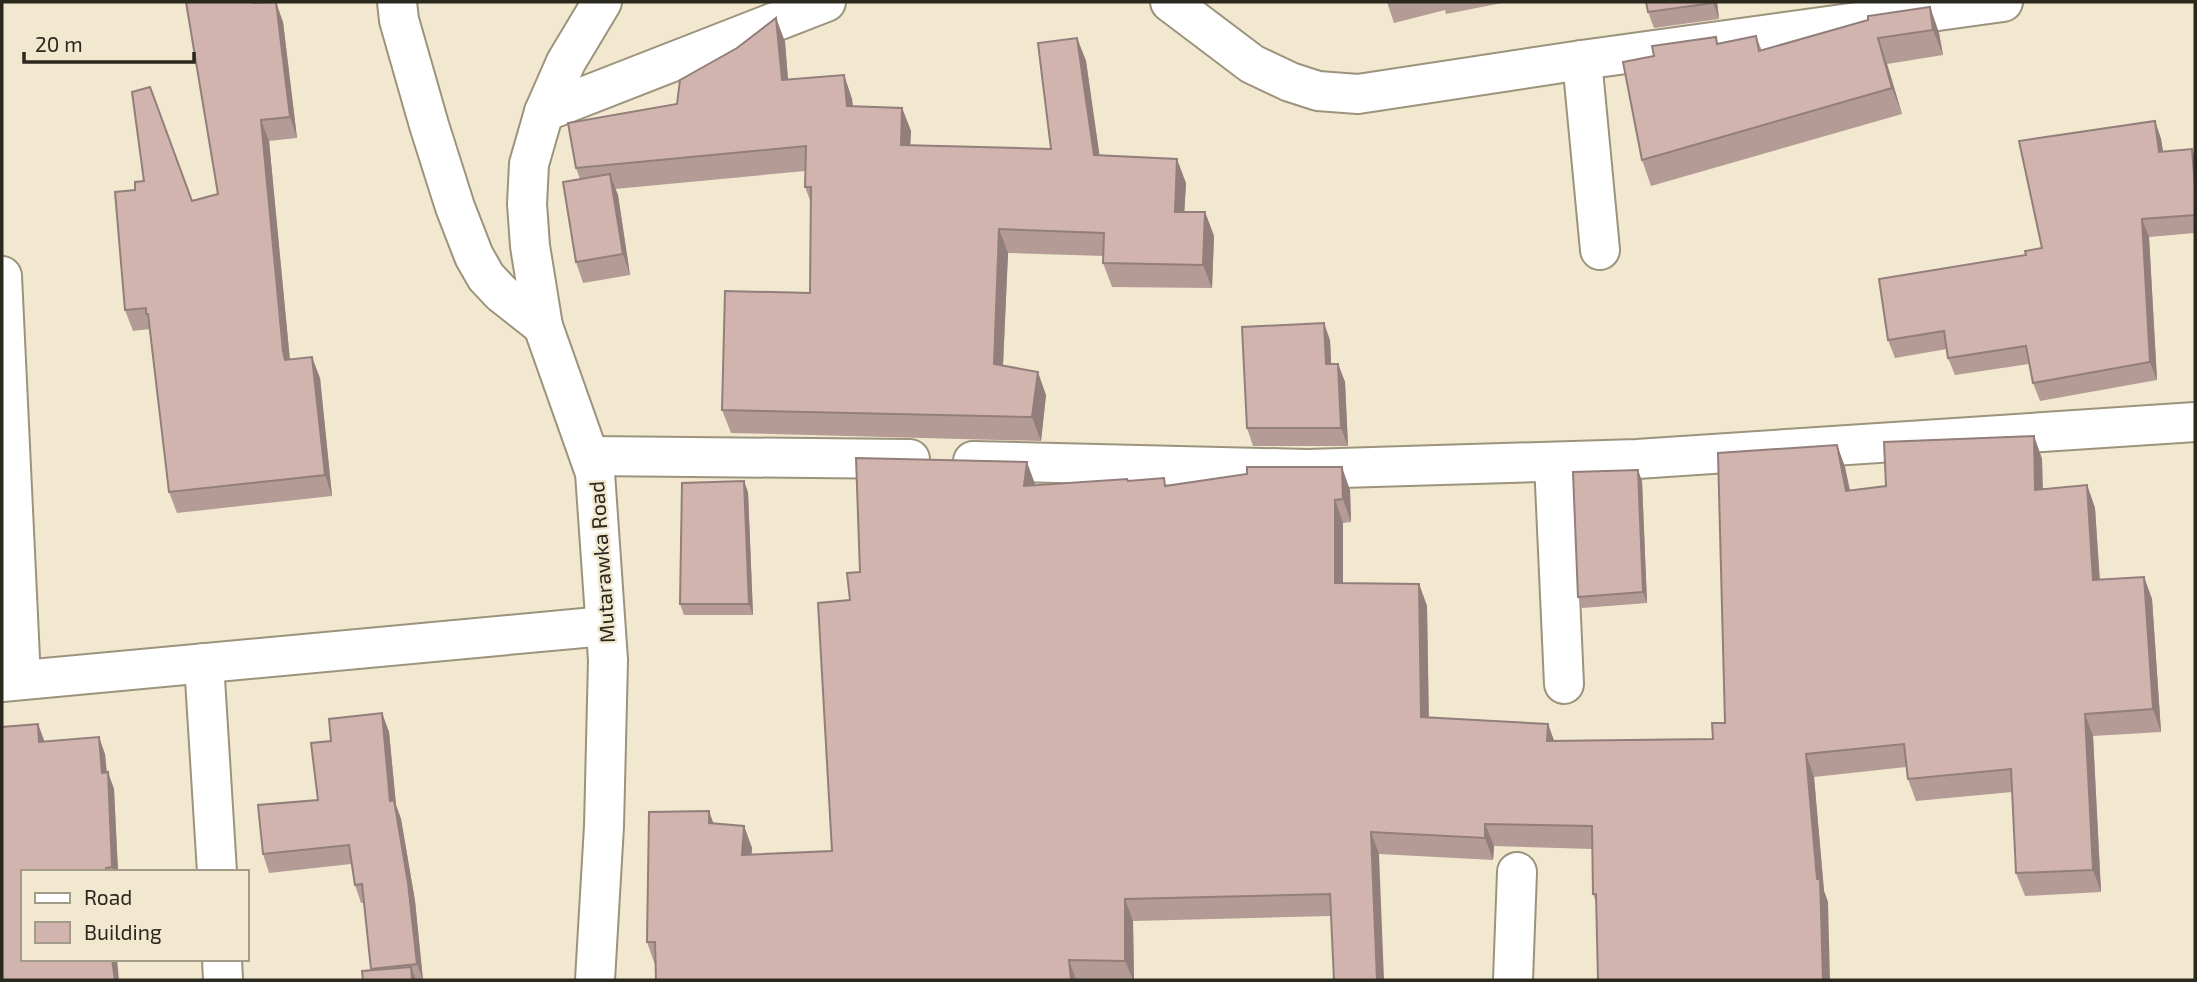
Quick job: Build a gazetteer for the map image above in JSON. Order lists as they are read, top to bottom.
{
  "streets": {
    "street": ["Mutarawka Road"]
  },
  "legend": ["Road", "Building"],
  "scale_bar": "20 m"
}
